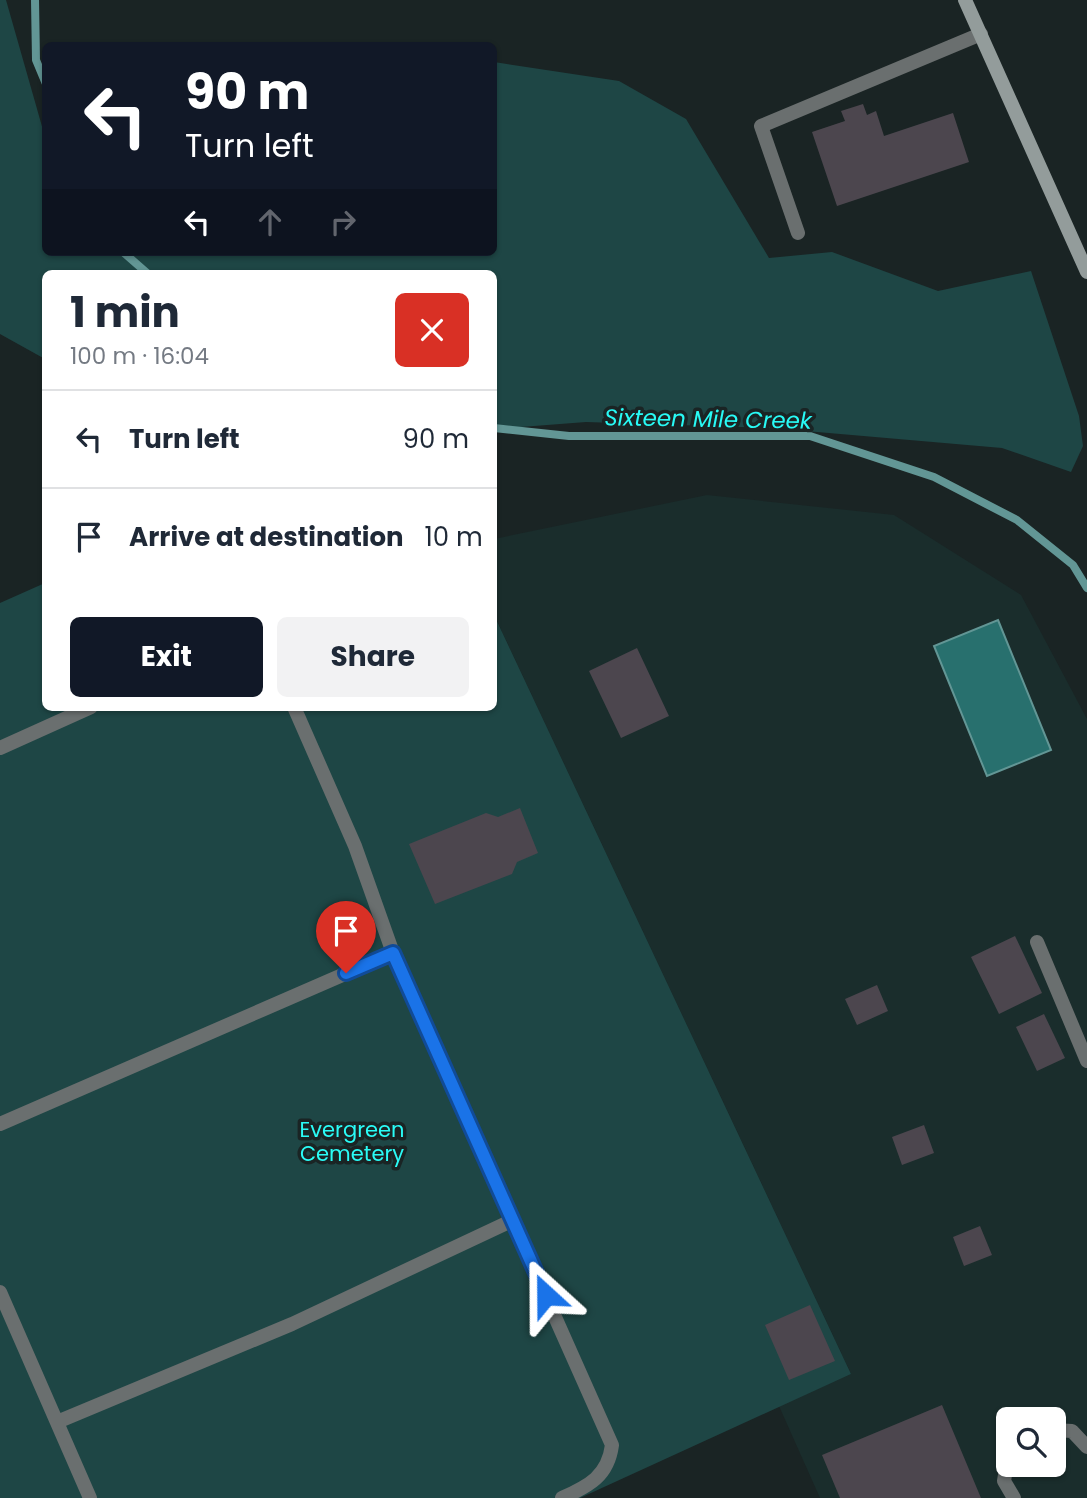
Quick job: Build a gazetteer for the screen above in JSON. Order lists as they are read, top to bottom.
{
  "water": ["Sixteen Mile Creek"],
  "parks": ["Evergreen Cemetery"],
  "page": {
    "turn": ["90 m", "Turn left"],
    "heading": ["1 min", "100 m · 16:04"],
    "list": [
      {
        "name": "Turn left",
        "value": "90 m"
      },
      {
        "name": "Arrive at destination",
        "value": "10 m"
      }
    ],
    "buttons": ["Exit", "Share"]
  }
}
